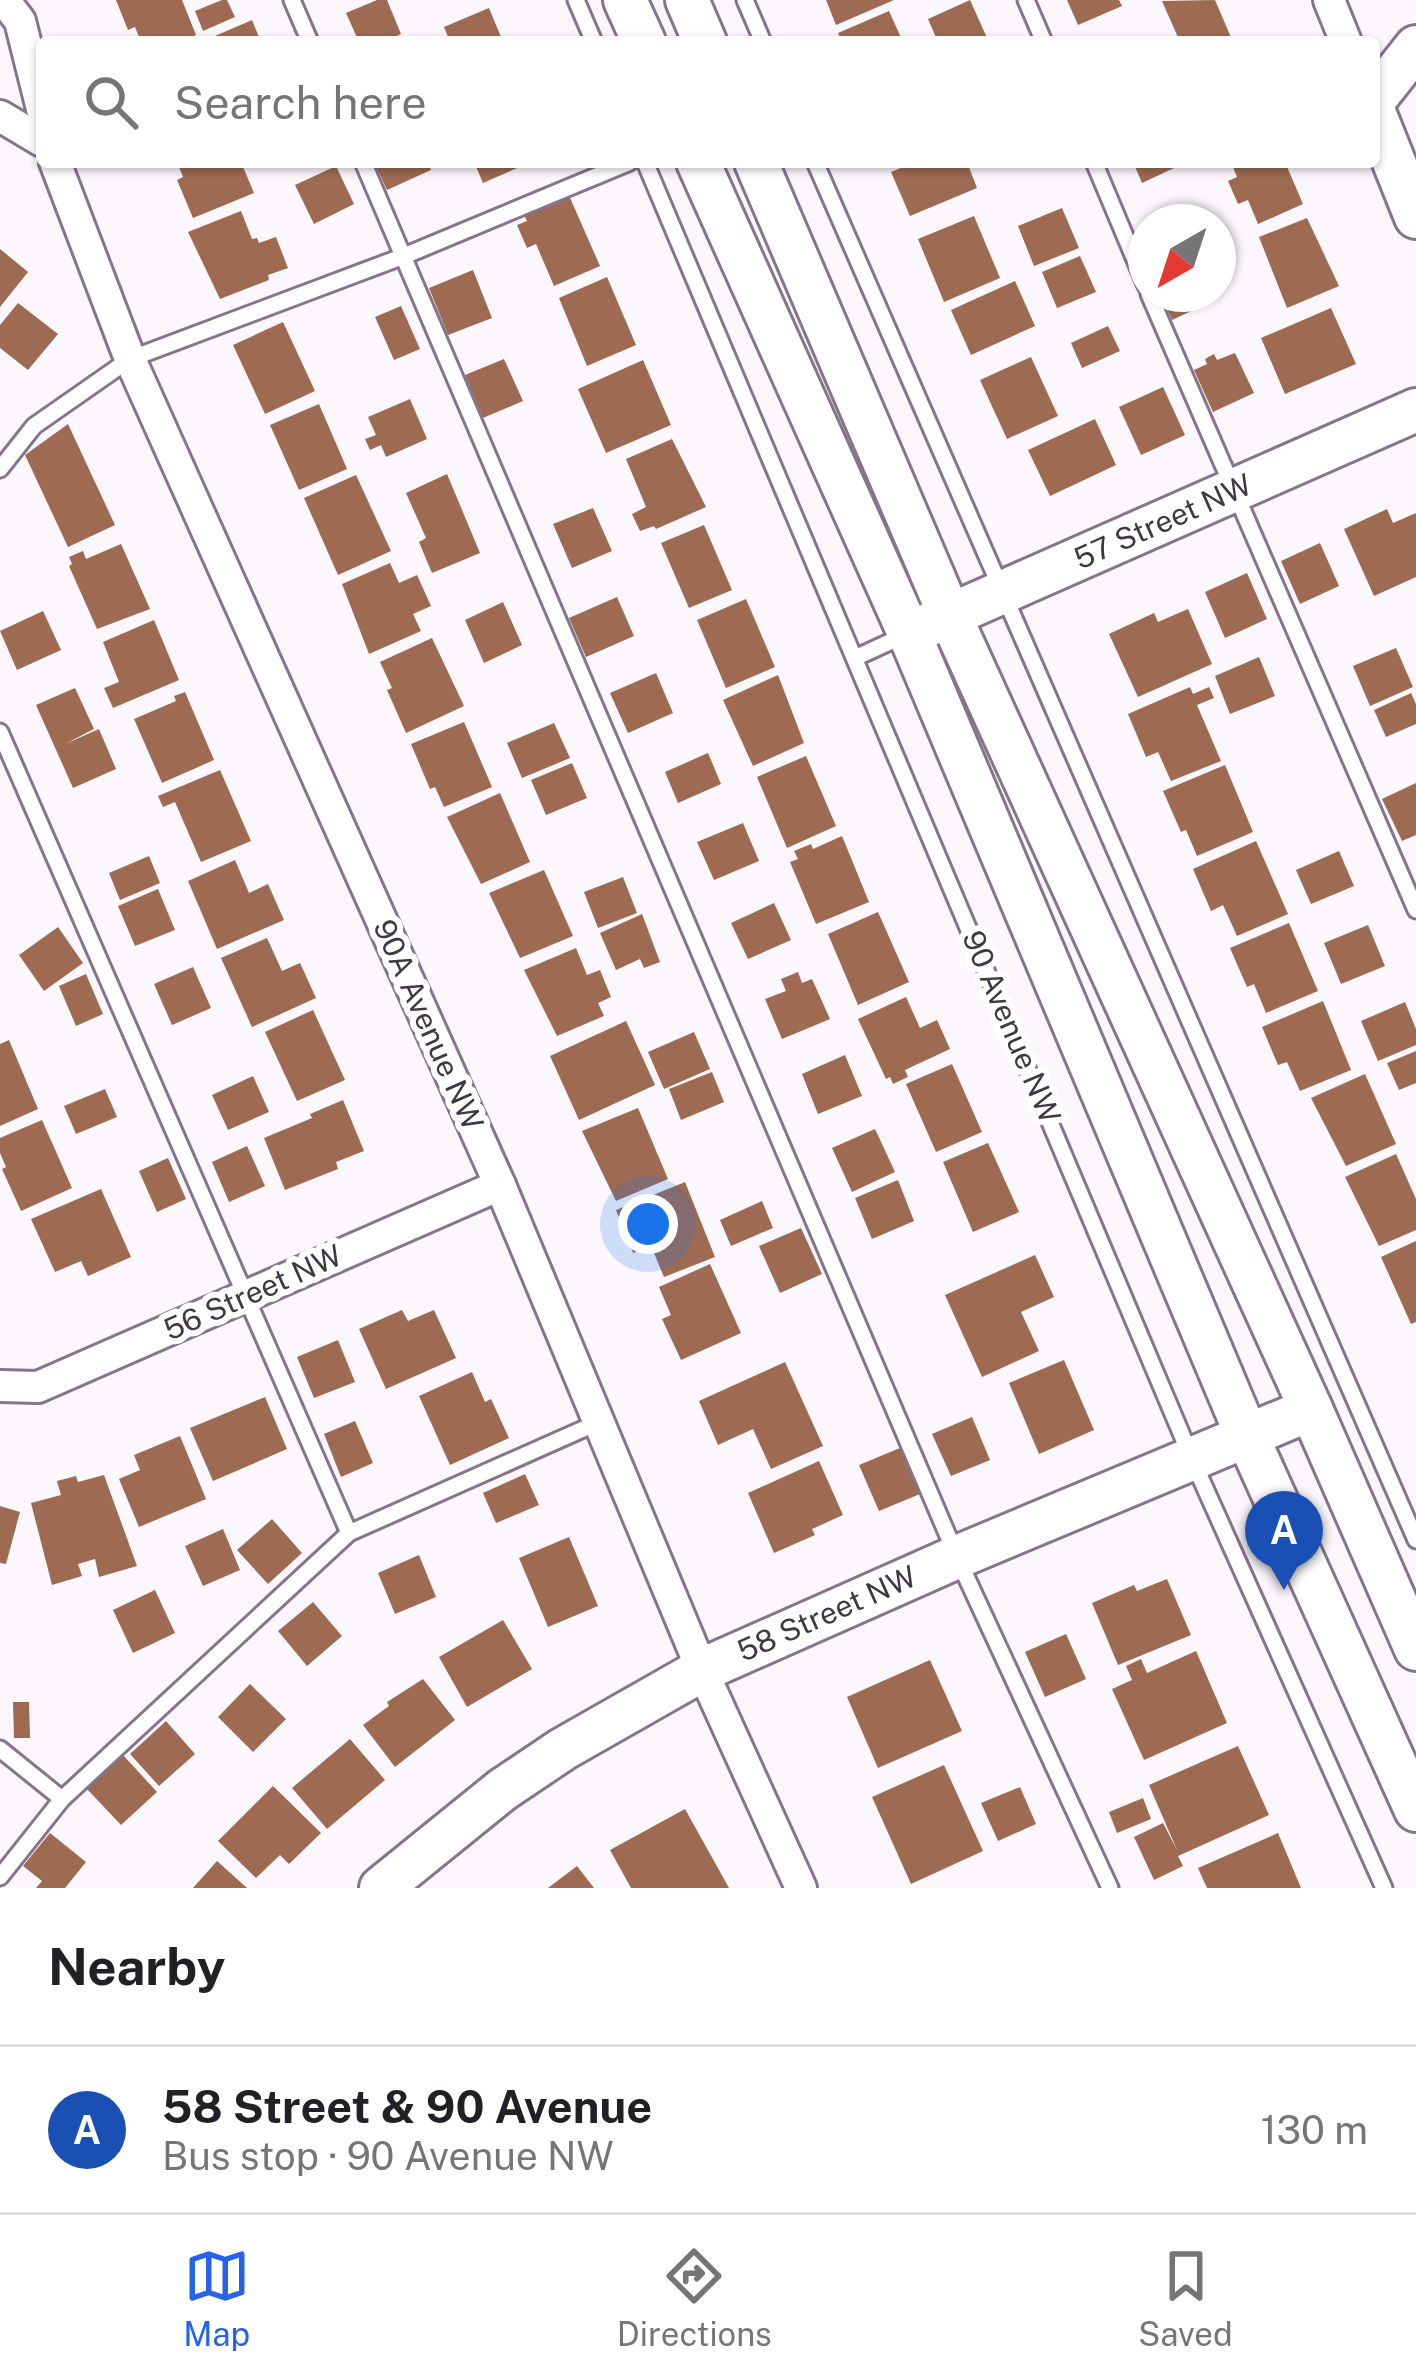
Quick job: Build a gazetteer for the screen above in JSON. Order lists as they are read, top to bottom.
{
  "streets": {
    "main road": ["57 Street NW", "90 Avenue NW", "58 Street NW"],
    "street": ["90A Avenue NW", "56 Street NW"]
  },
  "crossings": [
    ["57 Street NW", "90 Avenue NW"],
    ["90A Avenue NW", "56 Street NW"],
    ["90A Avenue NW", "58 Street NW"],
    ["90 Avenue NW", "58 Street NW"]
  ],
  "north": "bottom left",
  "page": {
    "search": "Search here",
    "pins": "A",
    "heading": "Nearby",
    "list": [
      {
        "mark": "A",
        "name": "58 Street & 90 Avenue",
        "note": "Bus stop · 90 Avenue NW",
        "value": "130 m"
      }
    ],
    "nav": ["Map", "Directions", "Saved"]
  }
}
